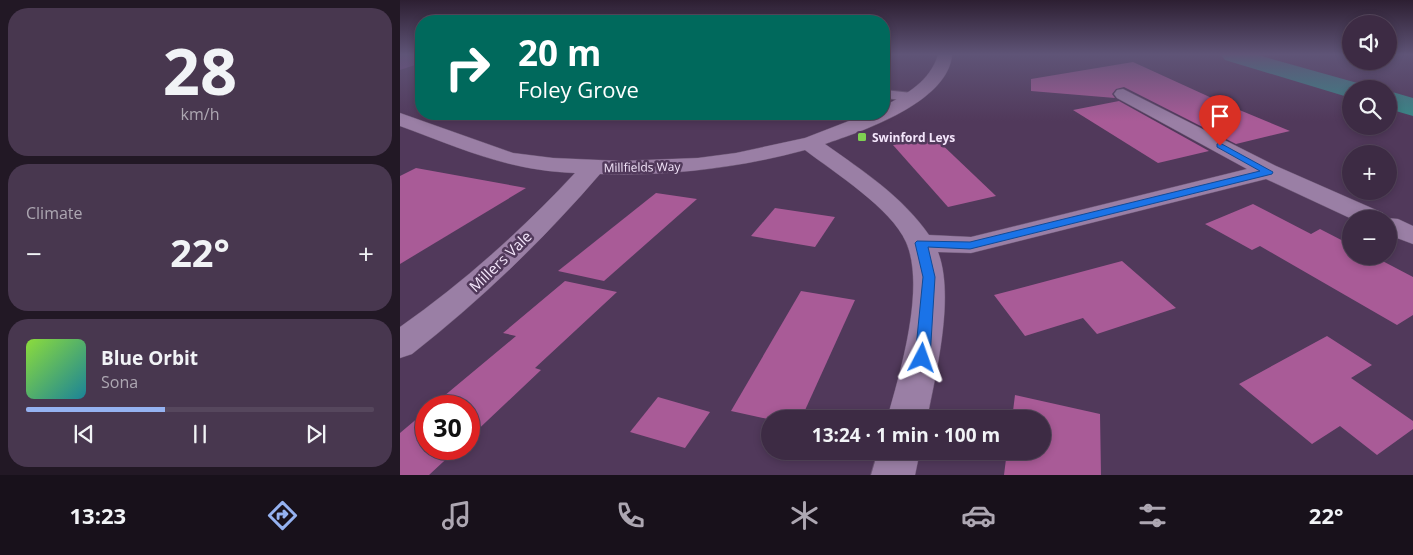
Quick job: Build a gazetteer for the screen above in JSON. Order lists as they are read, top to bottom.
{
  "streets": {
    "street": ["Millfields Way", "Millers Vale"]
  },
  "crossings": [
    ["Millfields Way", "Millers Vale"]
  ],
  "places": {
    "transit": ["Swinford Leys"]
  },
  "page": {
    "tile": [
      ["28", "km/h"],
      "Climate"
    ],
    "map_buttons": ["+", "−"],
    "turn": ["20 m", "Foley Grove"],
    "heat": ["−", "22°", "+"],
    "song": ["Blue Orbit", "Sona"],
    "limit": "30",
    "trip": "13:24 · 1 min · 100 m",
    "tabs": ["13:23", "22°"]
  }
}
